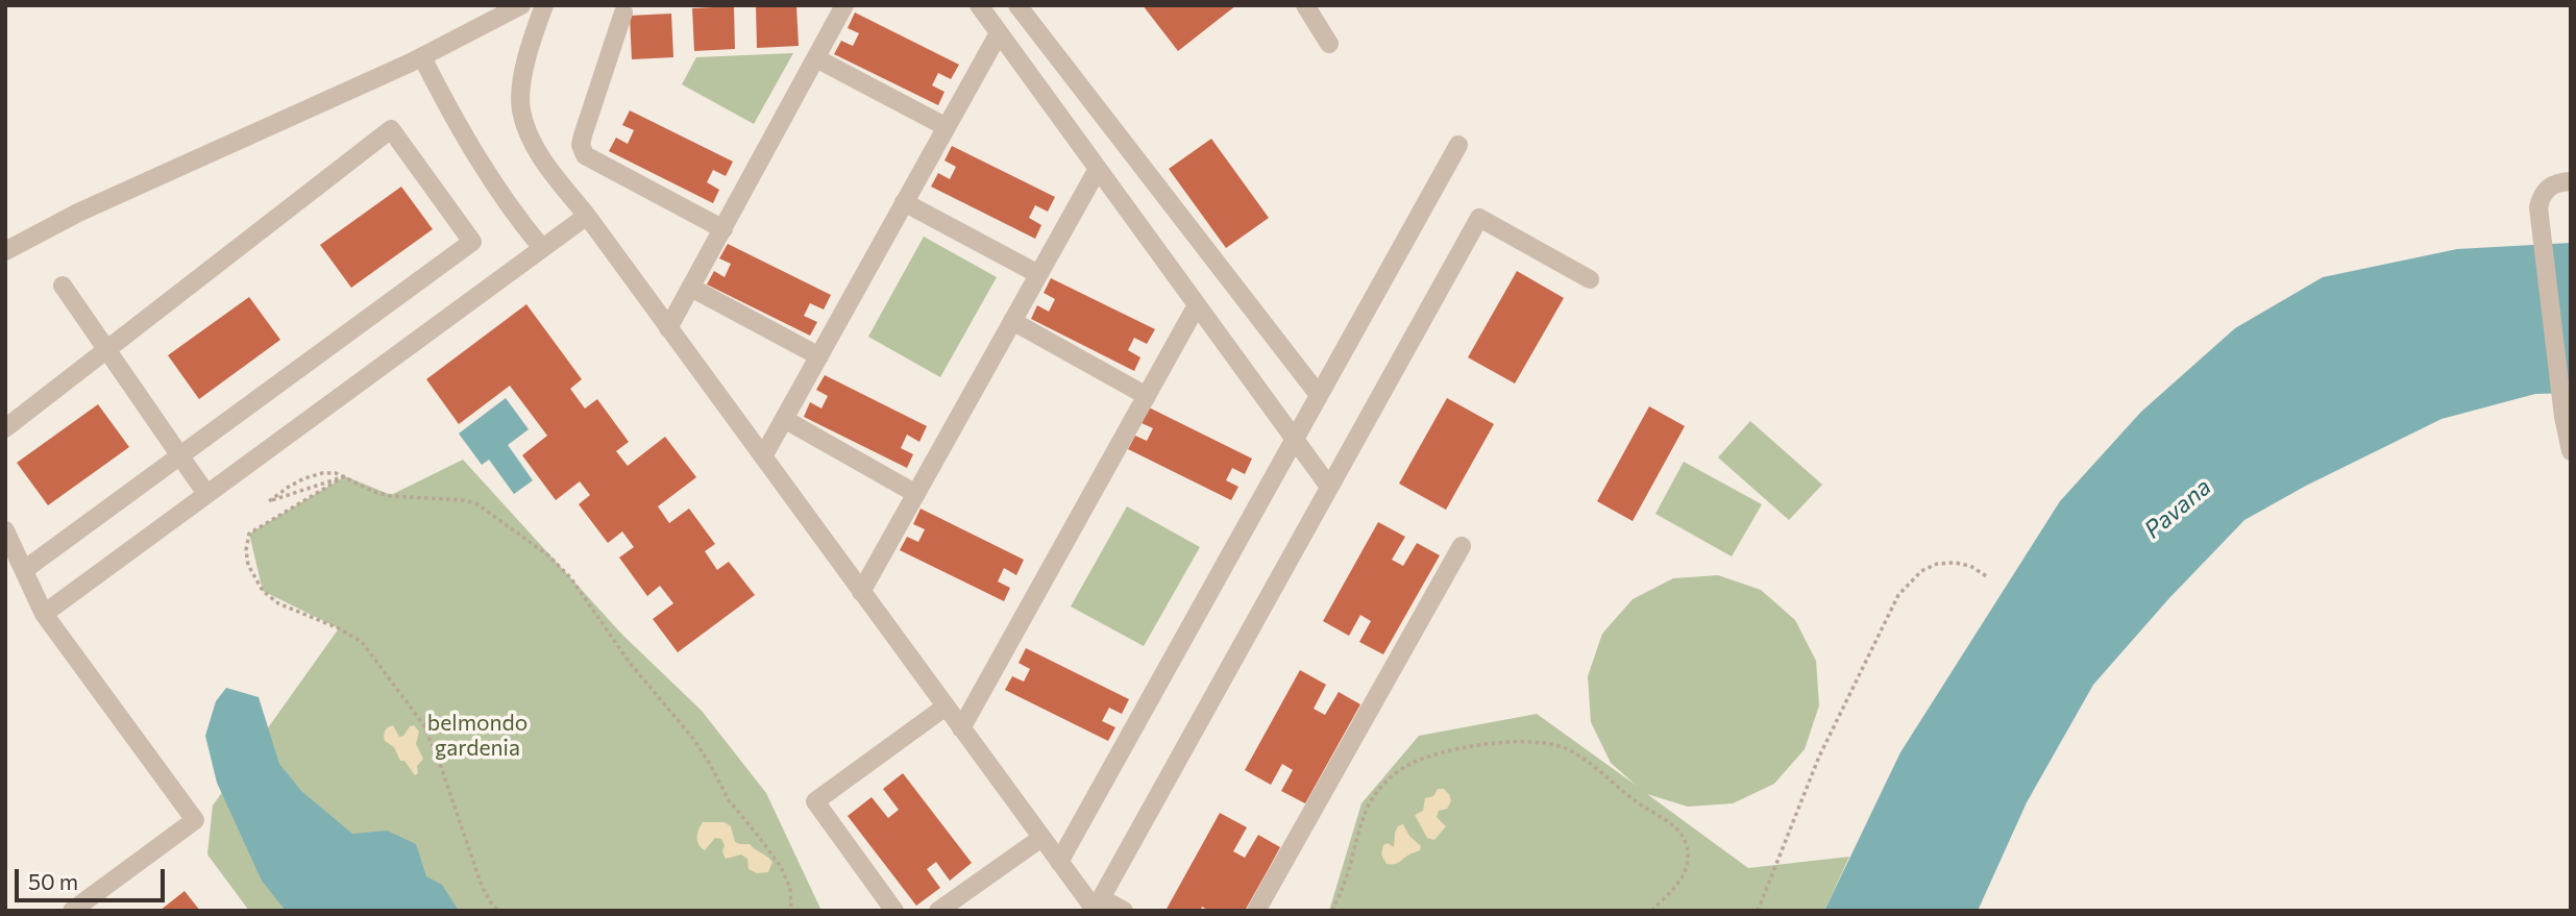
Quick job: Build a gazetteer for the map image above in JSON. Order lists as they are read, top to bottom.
{
  "water": ["Pavana"],
  "parks": ["belmondo gardenia"],
  "scale_bar": "50 m"
}
